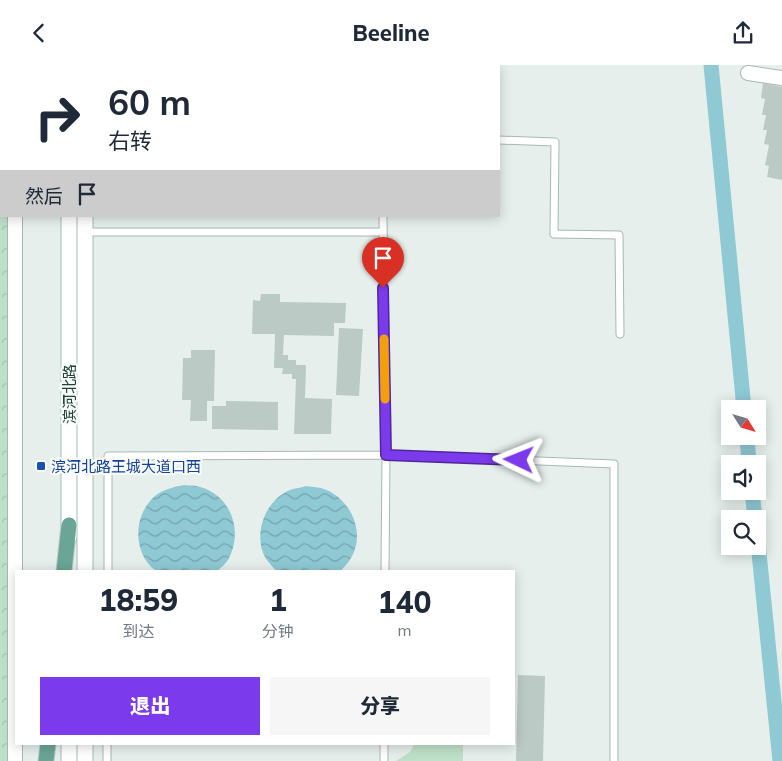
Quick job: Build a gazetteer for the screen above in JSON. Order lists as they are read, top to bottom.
{
  "streets": {
    "main road": ["滨河北路"]
  },
  "places": {
    "transit": ["滨河北路王城大道口西"]
  },
  "north": "bottom right",
  "page": {
    "header": "Beeline",
    "turn": ["60 m", "右转"],
    "then": "然后",
    "eta": [
      "18:59",
      "到达",
      "1",
      "分钟",
      "140",
      "m"
    ],
    "buttons": ["退出", "分享"]
  }
}
